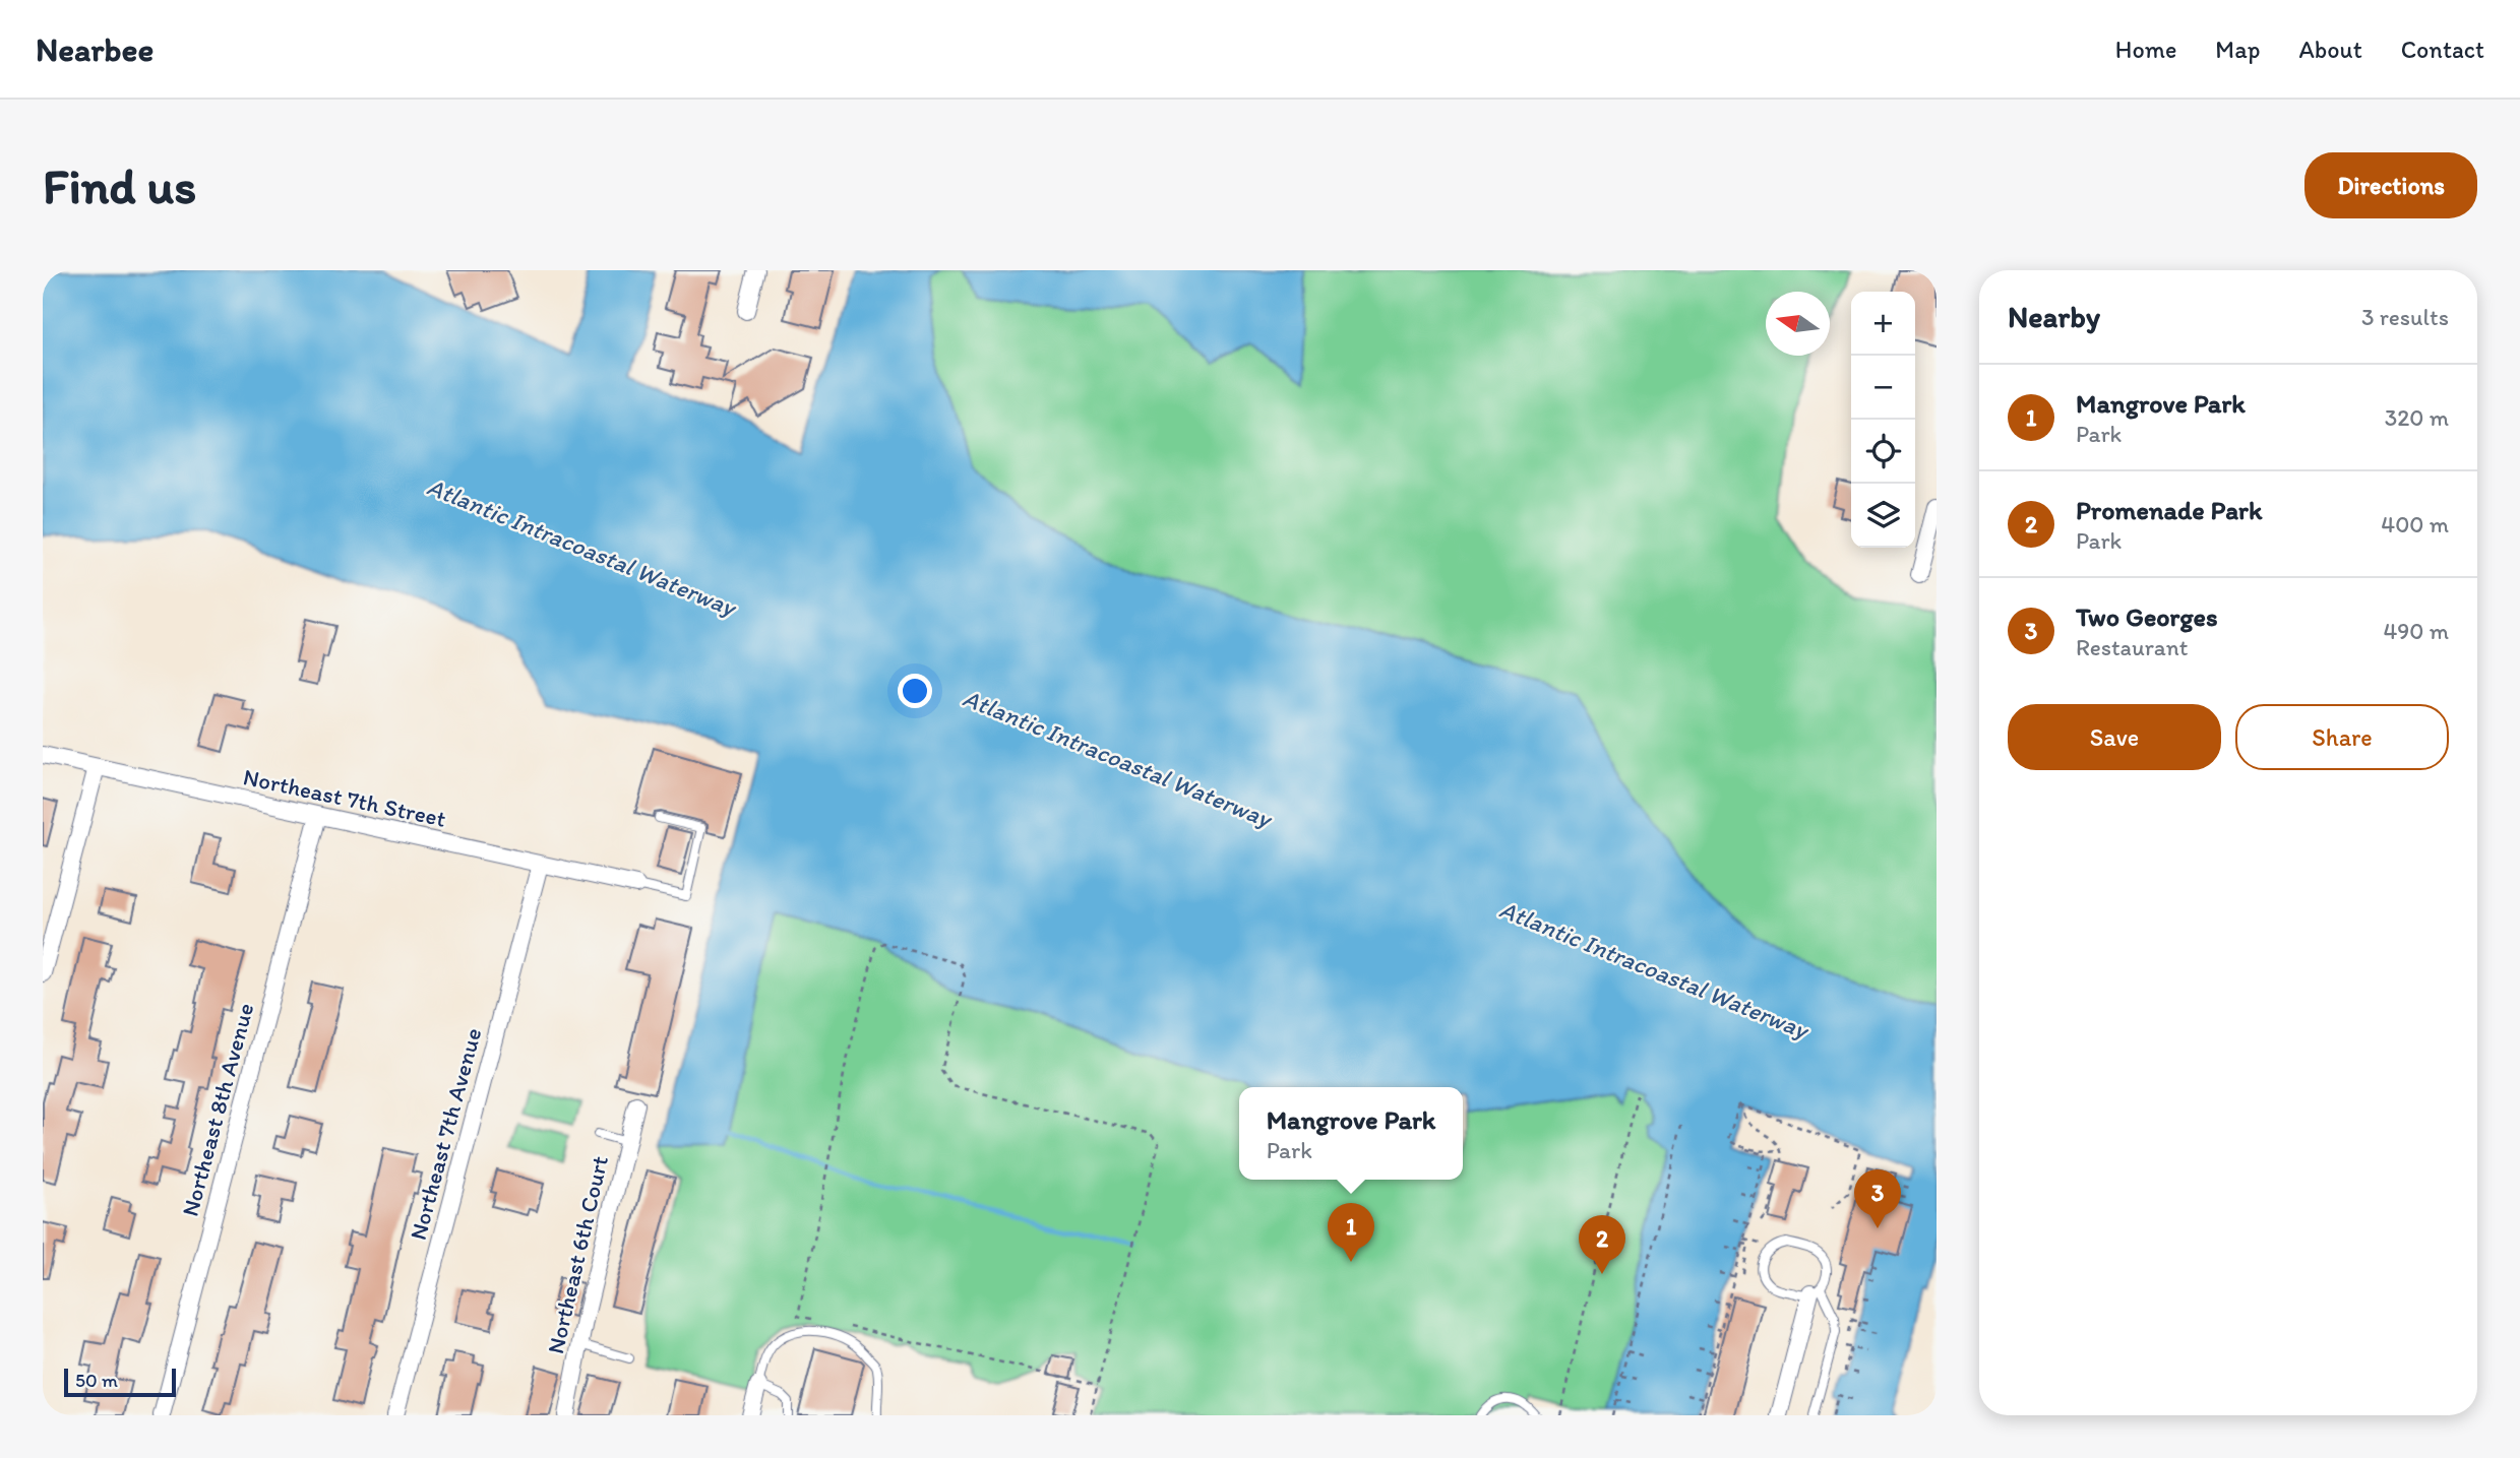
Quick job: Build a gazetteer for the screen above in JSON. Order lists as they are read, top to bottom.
{
  "streets": {
    "street": [
      "Northeast 7th Street",
      "Northeast 8th Avenue",
      "Northeast 7th Avenue",
      "Northeast 6th Court"
    ]
  },
  "crossings": [
    ["Northeast 7th Street", "Northeast 8th Avenue"],
    ["Northeast 7th Street", "Northeast 7th Avenue"]
  ],
  "water": ["Atlantic Intracoastal Waterway"],
  "scale_bar": "50 m",
  "north": "left",
  "page": {
    "header": "Nearbee",
    "nav": [
      "Home",
      "Map",
      "About",
      "Contact"
    ],
    "buttons": [
      "Directions",
      ["Save", "Share"]
    ],
    "title": "Find us",
    "heading": ["Nearby", "3 results"],
    "map_buttons": ["+", "−"],
    "list": [
      {
        "mark": "1",
        "name": "Mangrove Park",
        "note": "Park",
        "value": "320 m"
      },
      {
        "mark": "2",
        "name": "Promenade Park",
        "note": "Park",
        "value": "400 m"
      },
      {
        "mark": "3",
        "name": "Two Georges",
        "note": "Restaurant",
        "value": "490 m"
      }
    ],
    "popup": ["Mangrove Park", "Park"],
    "pins": ["3", "1", "2"],
    "scale": "50 m"
  }
}
